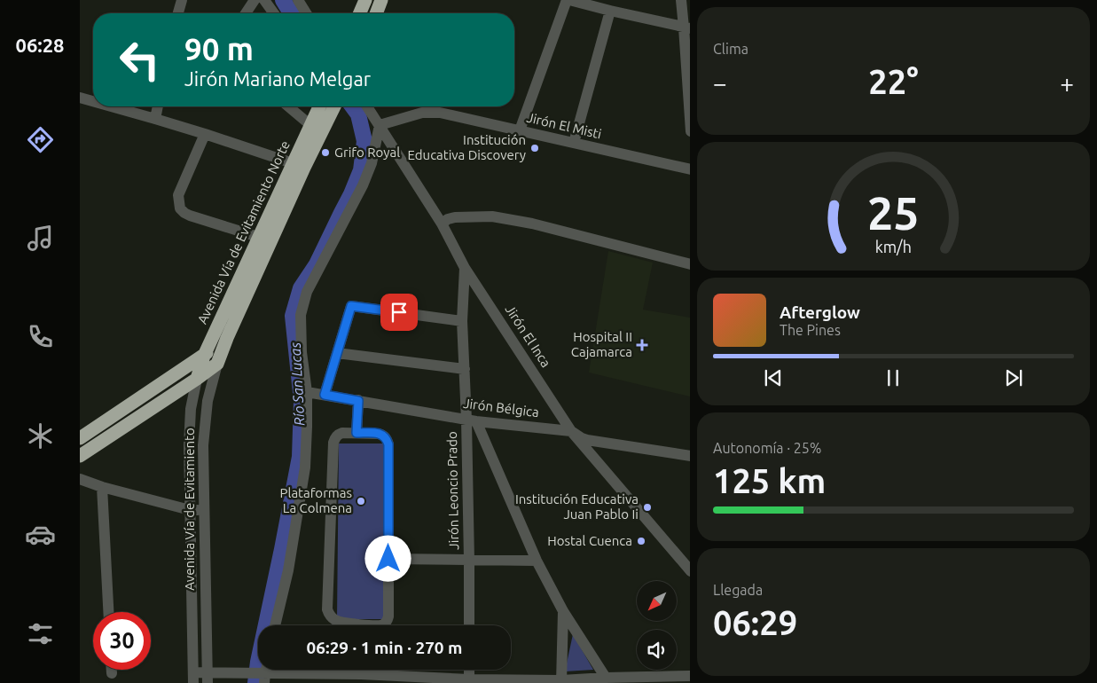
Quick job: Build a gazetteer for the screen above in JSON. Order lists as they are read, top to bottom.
{
  "streets": {
    "highway": ["Avenida Vía de Evitamiento Norte", "Avenida Vía de Evitamiento"],
    "street": [
      "Jirón El Misti",
      "Jirón El Inca",
      "Jirón Bélgica",
      "Jirón Leoncio Prado"
    ]
  },
  "crossings": [
    ["Jirón El Misti", "Jirón El Inca"],
    ["Avenida Vía de Evitamiento Norte", "Avenida Vía de Evitamiento"],
    ["Jirón El Inca", "Jirón Bélgica"],
    ["Jirón El Inca", "Jirón Leoncio Prado"],
    ["Jirón Bélgica", "Jirón Leoncio Prado"]
  ],
  "water": ["Río San Lucas"],
  "places": {
    "other": [
      "Institución Educativa Discovery",
      "Grifo Royal",
      "Plataformas La Colmena",
      "Institución Educativa Juan Pablo Ii",
      "Hostal Cuenca"
    ],
    "health": ["Hospital II Cajamarca"]
  },
  "north": "bottom left",
  "page": {
    "tabs": "06:28",
    "tile": [
      "Clima",
      ["Autonomía · 25%", "125 km"],
      ["Llegada", "06:29"]
    ],
    "turn": ["90 m", "Jirón Mariano Melgar"],
    "heat": ["−", "22°", "+"],
    "song": ["Afterglow", "The Pines"],
    "limit": "30",
    "trip": "06:29 · 1 min · 270 m",
    "gauge": ["25", "km/h"]
  }
}
